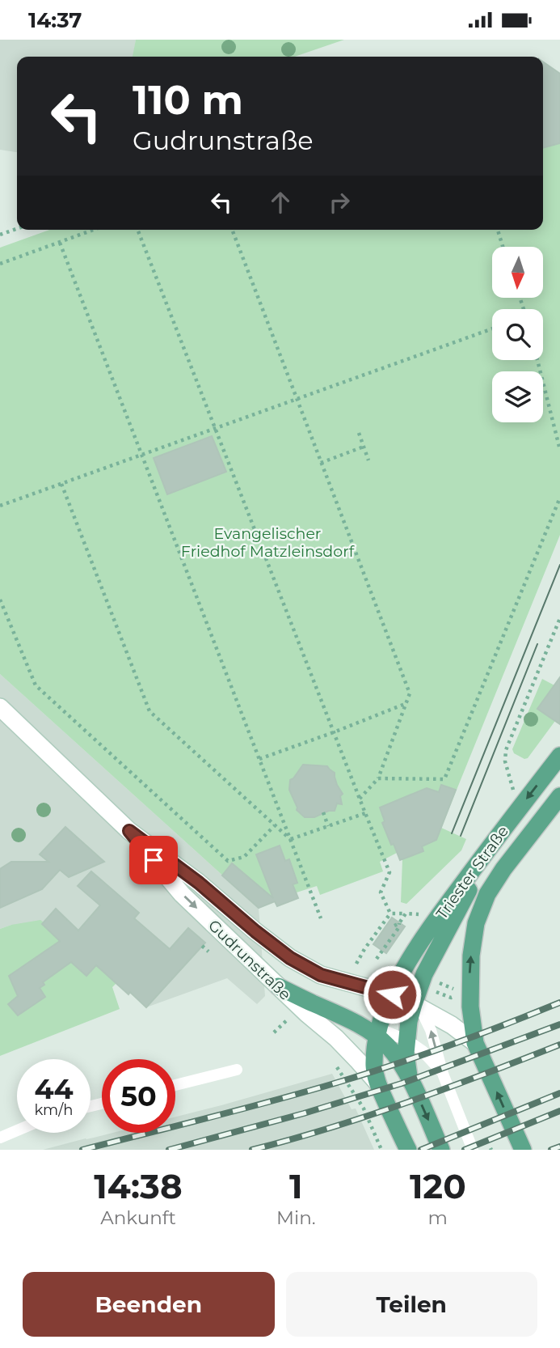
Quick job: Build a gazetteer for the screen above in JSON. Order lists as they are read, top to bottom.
{
  "streets": {
    "main road": ["Triester Straße", "Gudrunstraße"]
  },
  "crossings": [
    ["Triester Straße", "Gudrunstraße"]
  ],
  "parks": ["Evangelischer Friedhof Matzleinsdorf"],
  "north": "bottom",
  "page": {
    "status": "14:37",
    "turn": ["110 m", "Gudrunstraße"],
    "speed": "44 km/h",
    "limit": "50",
    "eta": [
      "14:38",
      "Ankunft",
      "1",
      "Min.",
      "120",
      "m"
    ],
    "buttons": ["Beenden", "Teilen"]
  }
}
